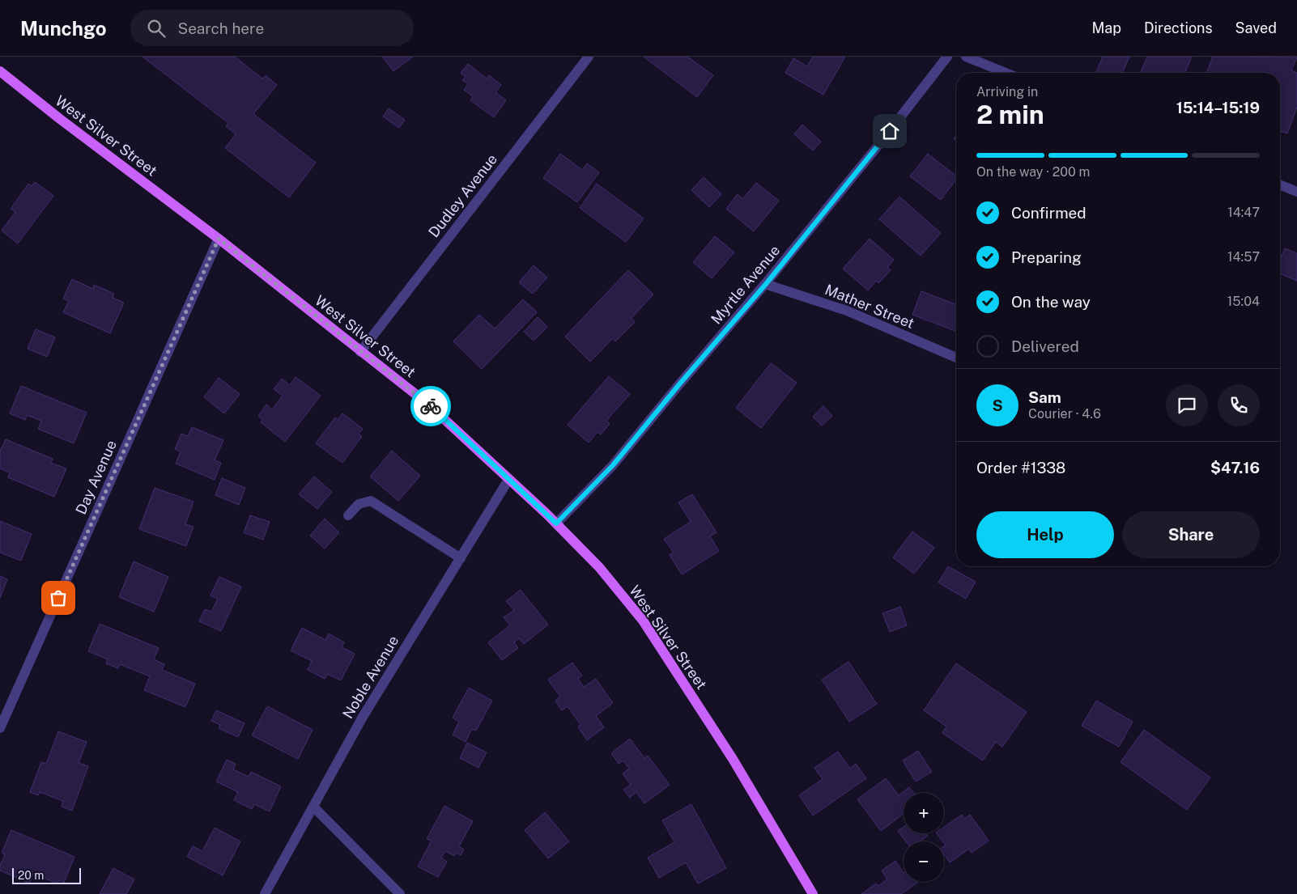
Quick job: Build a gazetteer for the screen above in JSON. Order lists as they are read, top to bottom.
{
  "streets": {
    "main road": ["West Silver Street"],
    "street": [
      "Dudley Avenue",
      "Myrtle Avenue",
      "Mather Street",
      "Day Avenue",
      "Noble Avenue"
    ]
  },
  "crossings": [
    ["West Silver Street", "Dudley Avenue"],
    ["West Silver Street", "Myrtle Avenue"],
    ["West Silver Street", "Day Avenue"],
    ["West Silver Street", "Noble Avenue"],
    ["Myrtle Avenue", "Mather Street"]
  ],
  "scale_bar": "20 m",
  "page": {
    "header": "Munchgo",
    "search": "Search here",
    "nav": ["Map", "Directions", "Saved"],
    "heading": ["2 min", "Arriving in", "15:14–15:19"],
    "panel": [
      "Sam",
      "Courier · 4.6",
      "Order #1338",
      "$47.16"
    ],
    "bar": "On the way · 200 m",
    "list": [
      ["Confirmed", "14:47"],
      ["Preparing", "14:57"],
      ["On the way", "15:04"],
      "Delivered"
    ],
    "round": "S",
    "buttons": ["Help", "Share"],
    "map_buttons": ["+", "−"],
    "scale": "20 m"
  }
}
